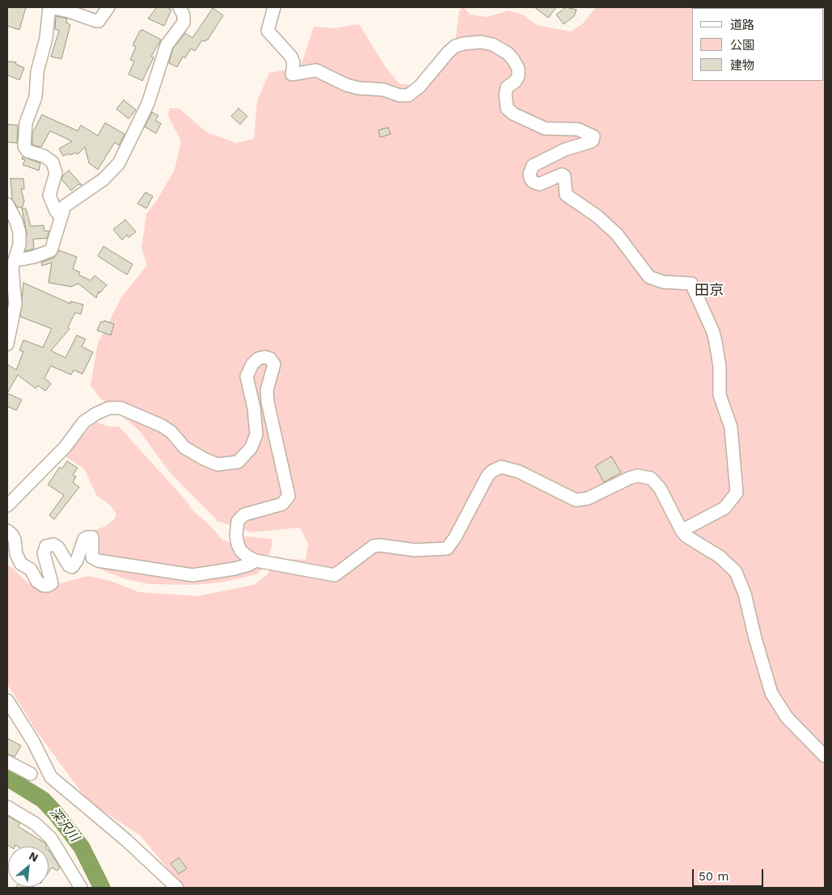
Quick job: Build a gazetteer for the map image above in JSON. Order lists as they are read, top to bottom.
{
  "districts": ["田京"],
  "water": ["深沢川"],
  "legend": ["道路", "公園", "建物"],
  "scale_bar": "50 m",
  "north": "top right"
}
